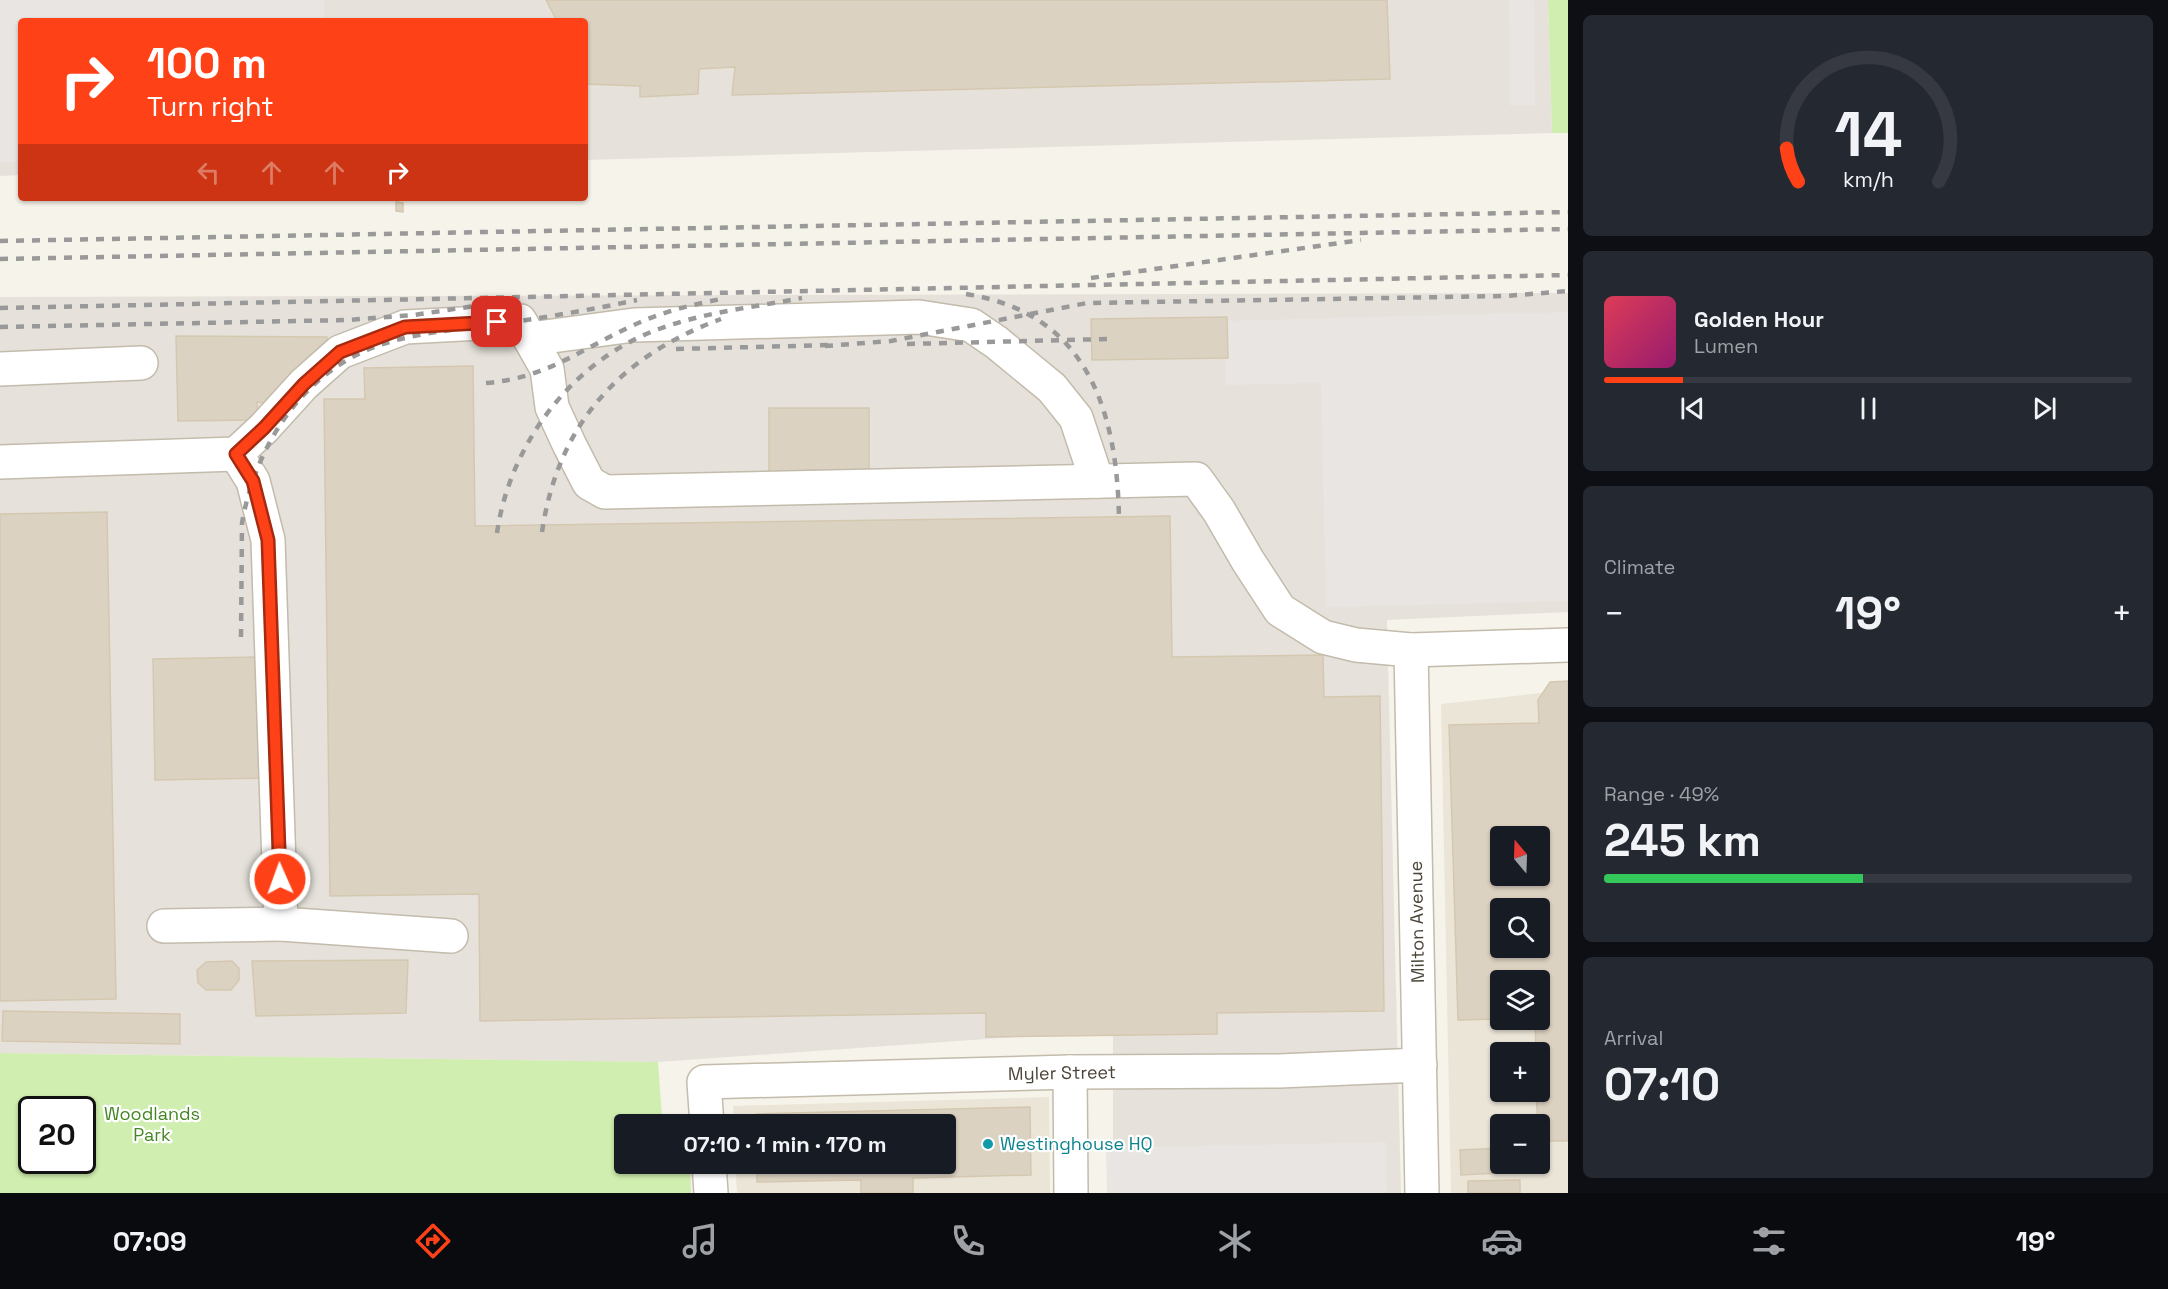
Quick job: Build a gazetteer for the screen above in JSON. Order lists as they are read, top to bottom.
{
  "streets": {
    "street": ["Milton Avenue", "Myler Street"]
  },
  "crossings": [
    ["Milton Avenue", "Myler Street"]
  ],
  "parks": ["Woodlands Park"],
  "places": ["Westinghouse HQ"],
  "north": "top",
  "page": {
    "turn": ["100 m", "Turn right"],
    "song": ["Golden Hour", "Lumen"],
    "tile": [
      "Climate",
      ["Range · 49%", "245 km"],
      ["Arrival", "07:10"]
    ],
    "heat": ["−", "19°", "+"],
    "map_buttons": ["+", "−"],
    "limit": "20",
    "trip": "07:10 · 1 min · 170 m",
    "tabs": ["07:09", "19°"],
    "gauge": ["14", "km/h"]
  }
}
